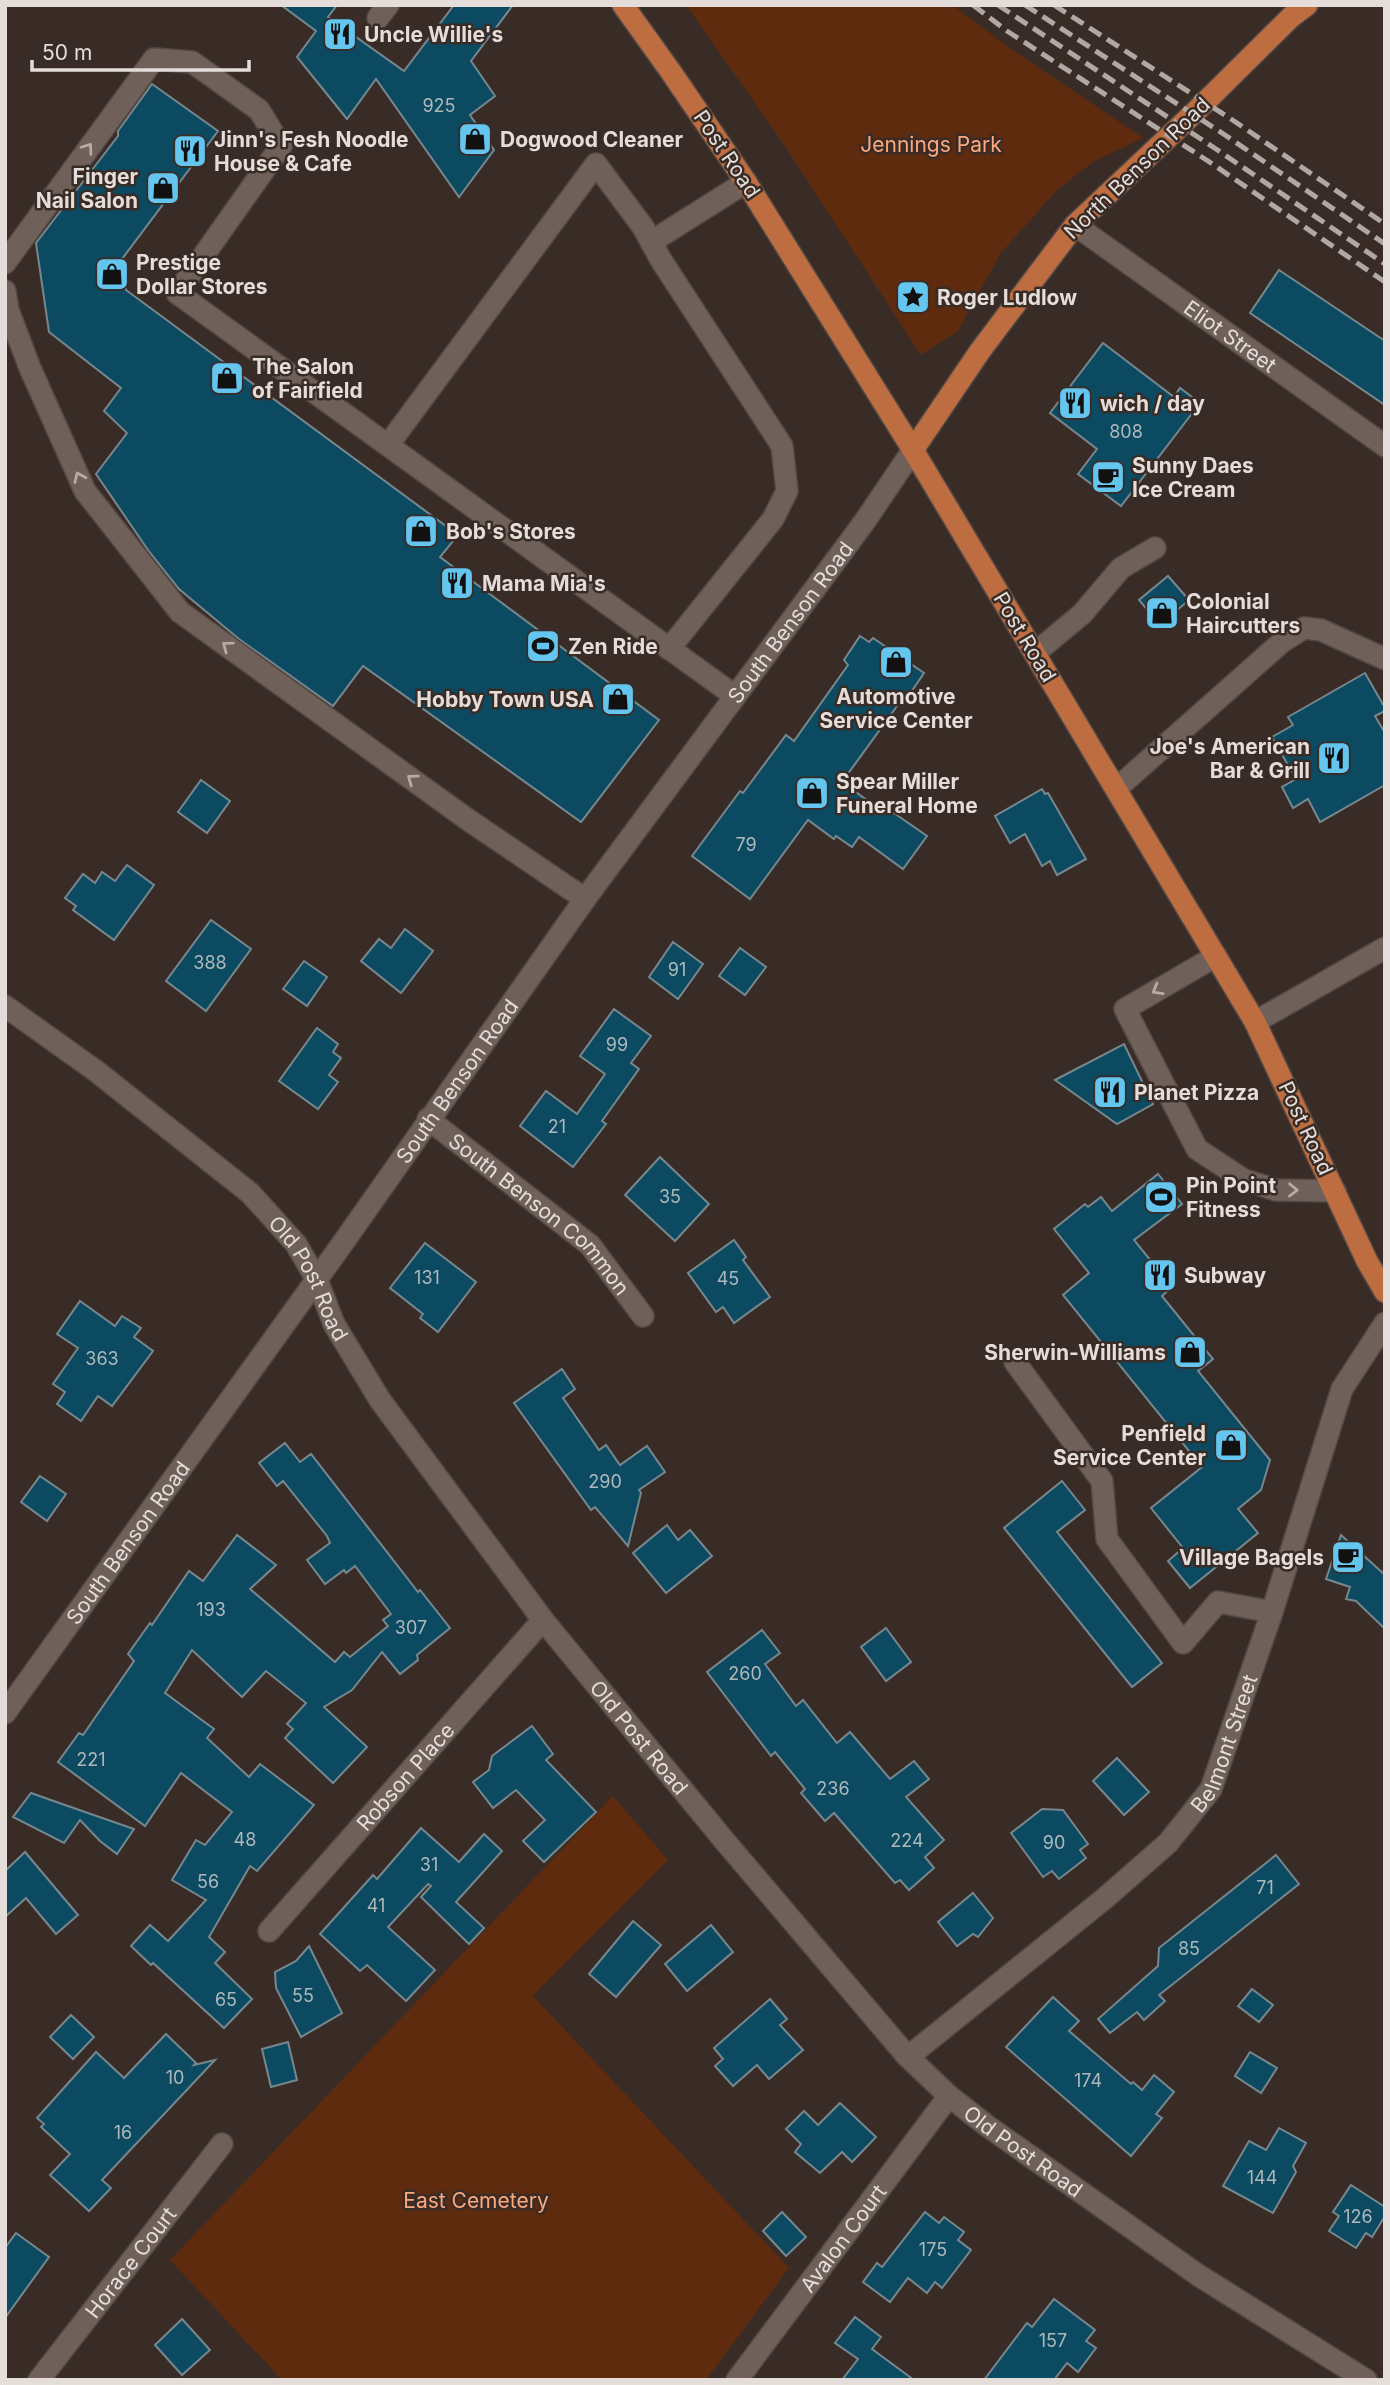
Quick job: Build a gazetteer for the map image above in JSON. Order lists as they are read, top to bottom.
{
  "streets": {
    "main road": ["Post Road", "North Benson Road"],
    "street": [
      "Eliot Street",
      "South Benson Road",
      "South Benson Common",
      "Old Post Road",
      "Belmont Street",
      "Robson Place",
      "Avalon Court",
      "Horace Court"
    ]
  },
  "crossings": [
    ["Post Road", "North Benson Road"],
    ["Post Road", "South Benson Road"],
    ["North Benson Road", "Eliot Street"],
    ["North Benson Road", "South Benson Road"],
    ["South Benson Road", "South Benson Common"],
    ["South Benson Road", "Old Post Road"],
    ["Old Post Road", "Belmont Street"],
    ["Old Post Road", "Robson Place"],
    ["Old Post Road", "Avalon Court"]
  ],
  "parks": ["Jennings Park", "East Cemetery"],
  "places": {
    "restaurant": [
      "Uncle Willie's",
      "Jinn's Fesh Noodle House & Cafe",
      "wich / day",
      "Mama Mia's",
      "Joe's American Bar & Grill",
      "Planet Pizza",
      "Subway"
    ],
    "shop": [
      "Dogwood Cleaner",
      "Finger Nail Salon",
      "Prestige Dollar Stores",
      "The Salon of Fairfield",
      "Bob's Stores",
      "Colonial Haircutters",
      "Automotive Service Center",
      "Hobby Town USA",
      "Spear Miller Funeral Home",
      "Sherwin-Williams",
      "Penfield Service Center"
    ],
    "place": ["Roger Ludlow"],
    "cafe": ["Sunny Daes Ice Cream", "Village Bagels"],
    "sports": ["Zen Ride", "Pin Point Fitness"]
  },
  "house_numbers": [
    "925",
    "808",
    "79",
    "388",
    "91",
    "99",
    "21",
    "35",
    "131",
    "45",
    "363",
    "290",
    "193",
    "307",
    "260",
    "221",
    "236",
    "48",
    "224",
    "90",
    "31",
    "56",
    "71",
    "41",
    "85",
    "55",
    "65",
    "10",
    "174",
    "16",
    "144",
    "126",
    "175",
    "157"
  ],
  "scale_bar": "50 m"
}
